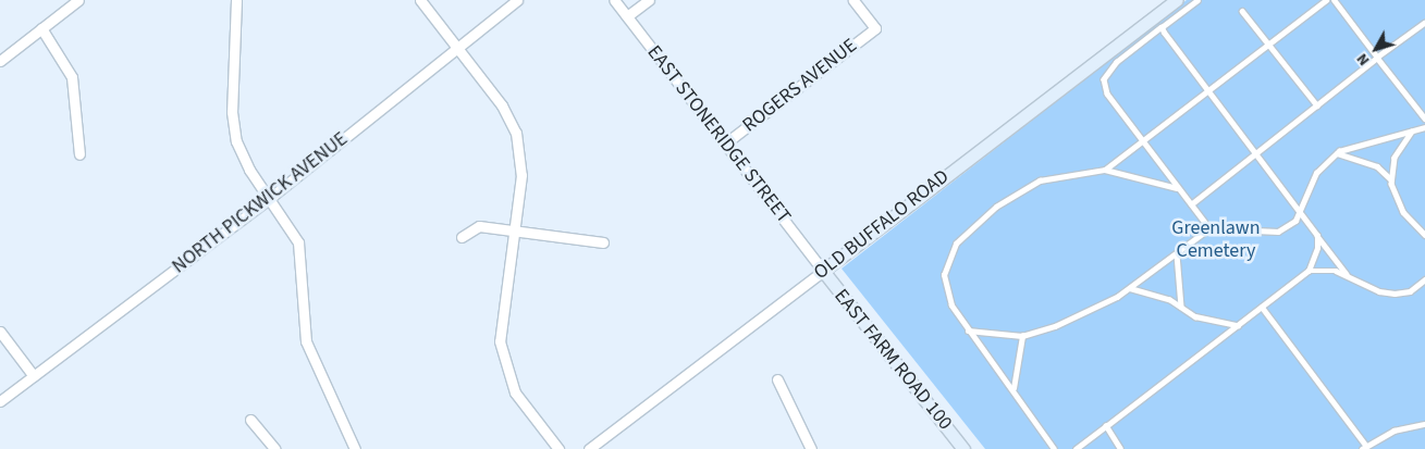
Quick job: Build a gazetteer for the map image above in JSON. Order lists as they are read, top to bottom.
{
  "streets": {
    "street": [
      "ROGERS AVENUE",
      "EAST STONERIDGE STREET",
      "NORTH PICKWICK AVENUE",
      "OLD BUFFALO ROAD",
      "EAST FARM ROAD 100"
    ]
  },
  "crossings": [
    ["ROGERS AVENUE", "EAST STONERIDGE STREET"],
    ["EAST STONERIDGE STREET", "OLD BUFFALO ROAD"],
    ["EAST STONERIDGE STREET", "EAST FARM ROAD 100"],
    ["OLD BUFFALO ROAD", "EAST FARM ROAD 100"]
  ],
  "parks": ["Greenlawn Cemetery"],
  "north": "bottom left"
}
